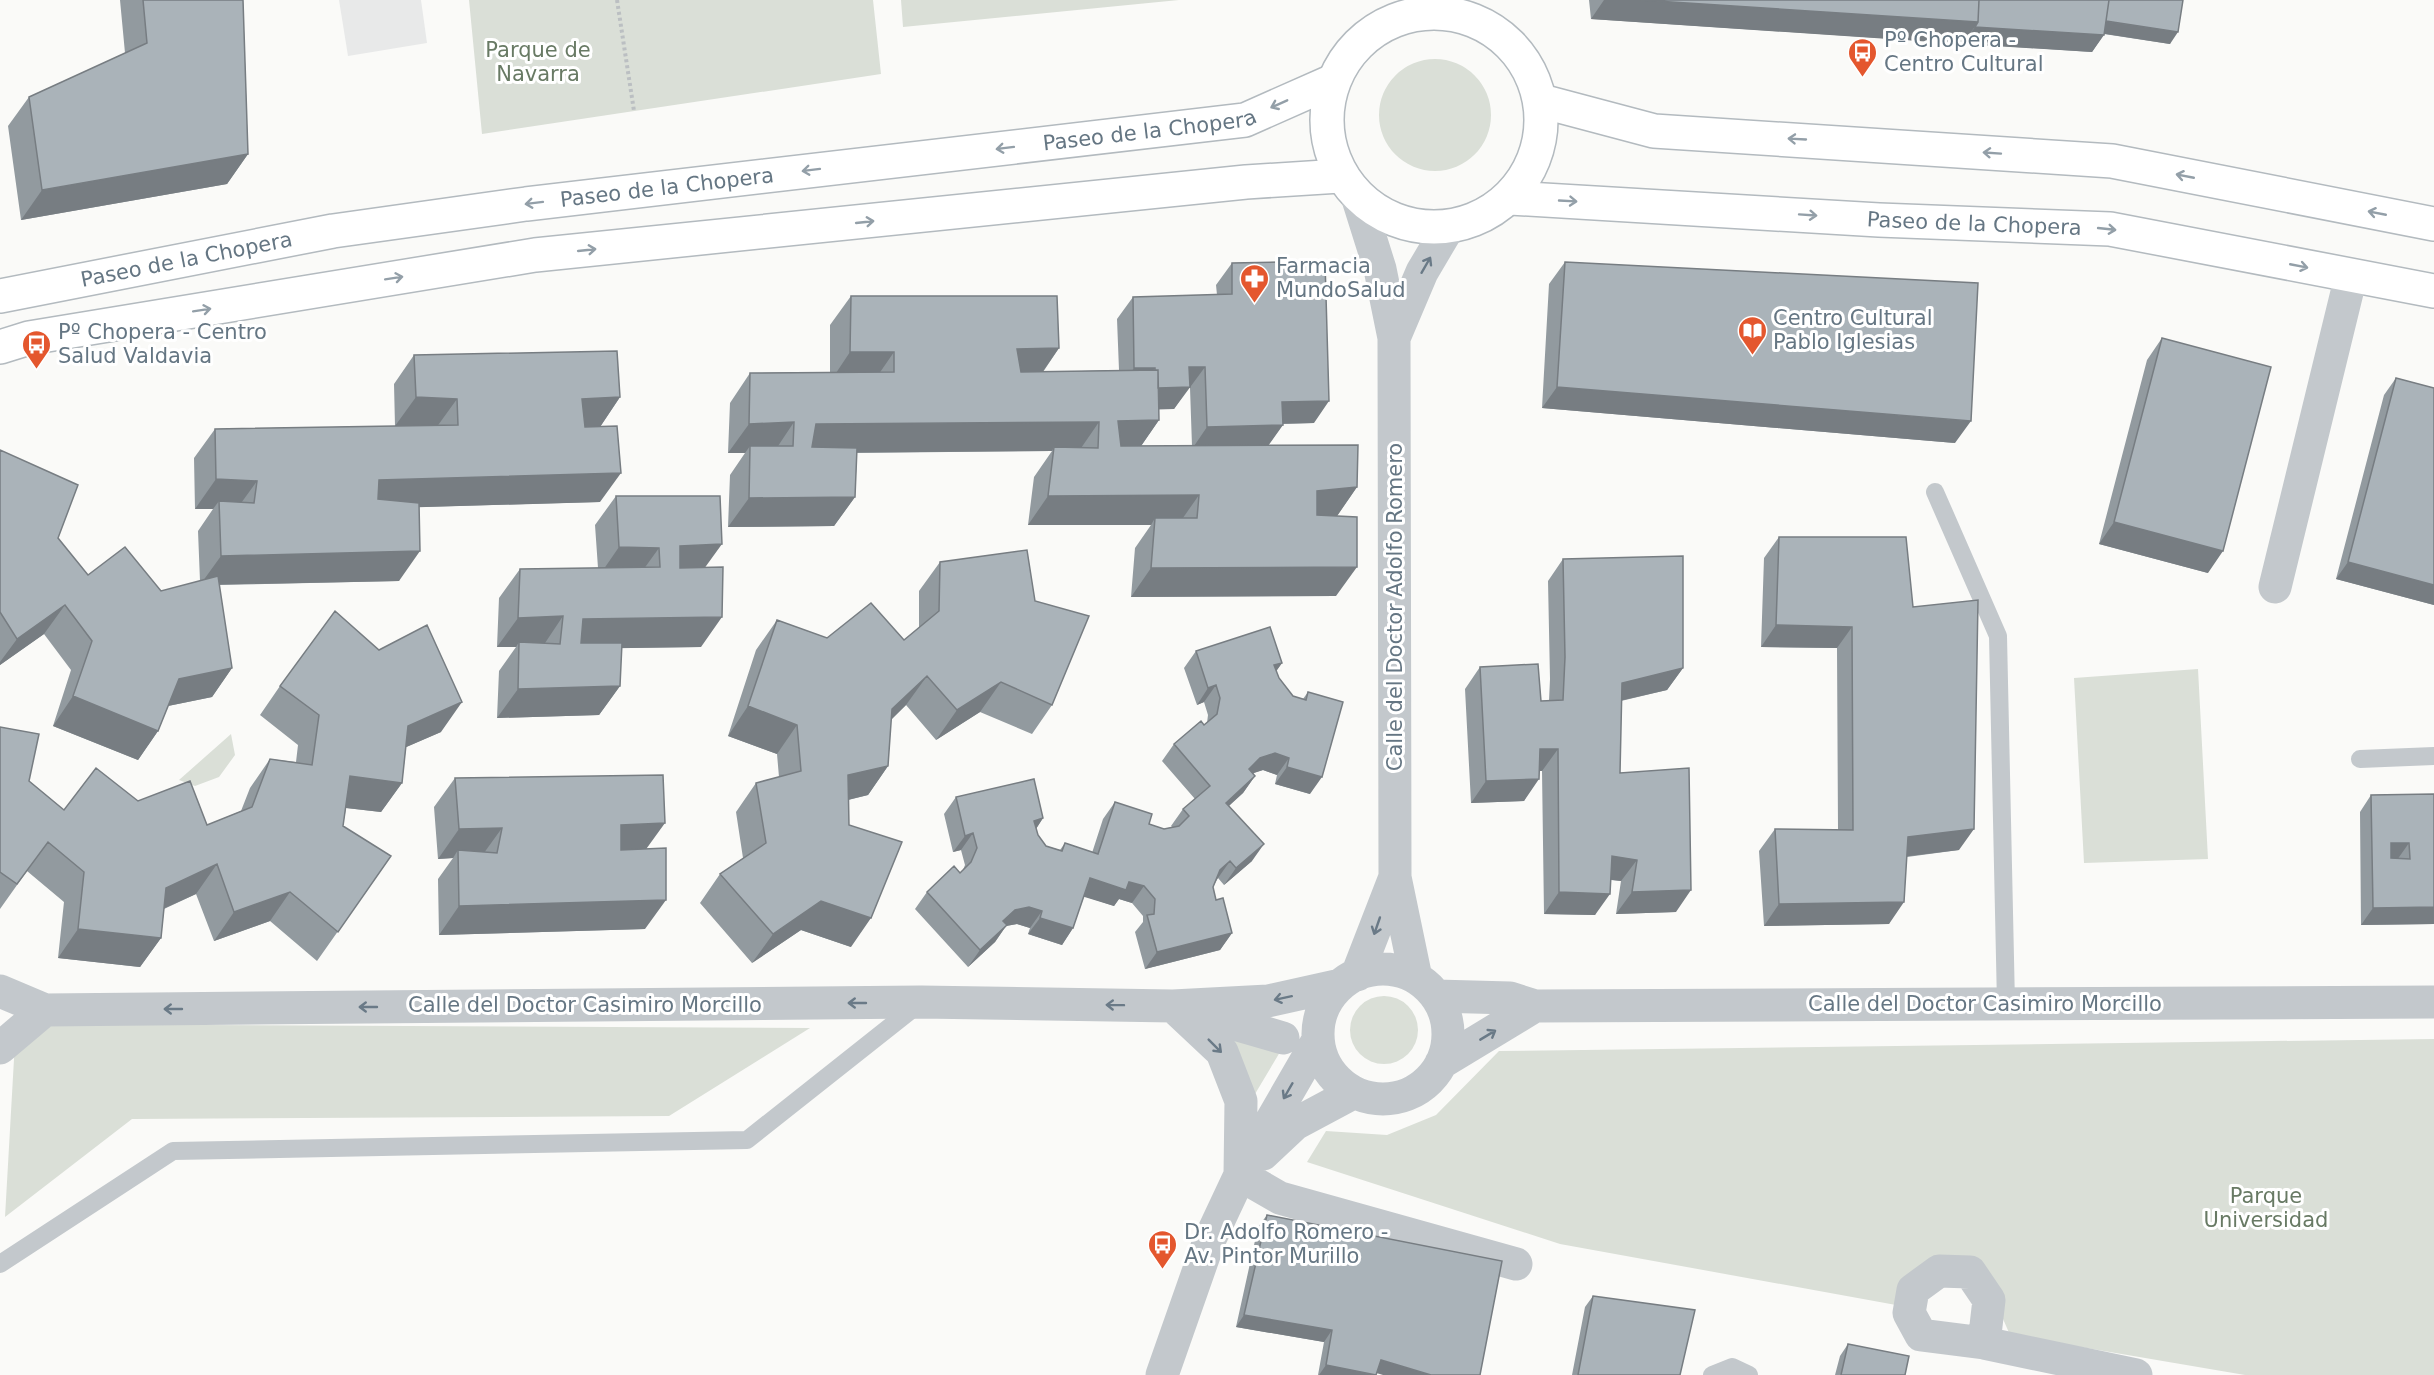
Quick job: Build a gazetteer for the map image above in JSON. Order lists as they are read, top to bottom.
{
  "streets": {
    "main road": ["Paseo de la Chopera"],
    "street": ["Calle del Doctor Adolfo Romero", "Calle del Doctor Casimiro Morcillo"]
  },
  "crossings": [
    ["Calle del Doctor Adolfo Romero", "Calle del Doctor Casimiro Morcillo"]
  ],
  "one_way": ["Calle del Doctor Casimiro Morcillo"],
  "parks": ["Parque de Navarra", "Parque Universidad"],
  "places": {
    "bus stop": ["Pº Chopera - Centro Cultural", "Pº Chopera - Centro Salud Valdavia", "Dr. Adolfo Romero - Av. Pintor Murillo"],
    "pharmacy": ["Farmacia MundoSalud"],
    "library": ["Centro Cultural Pablo Iglesias"]
  }
}
